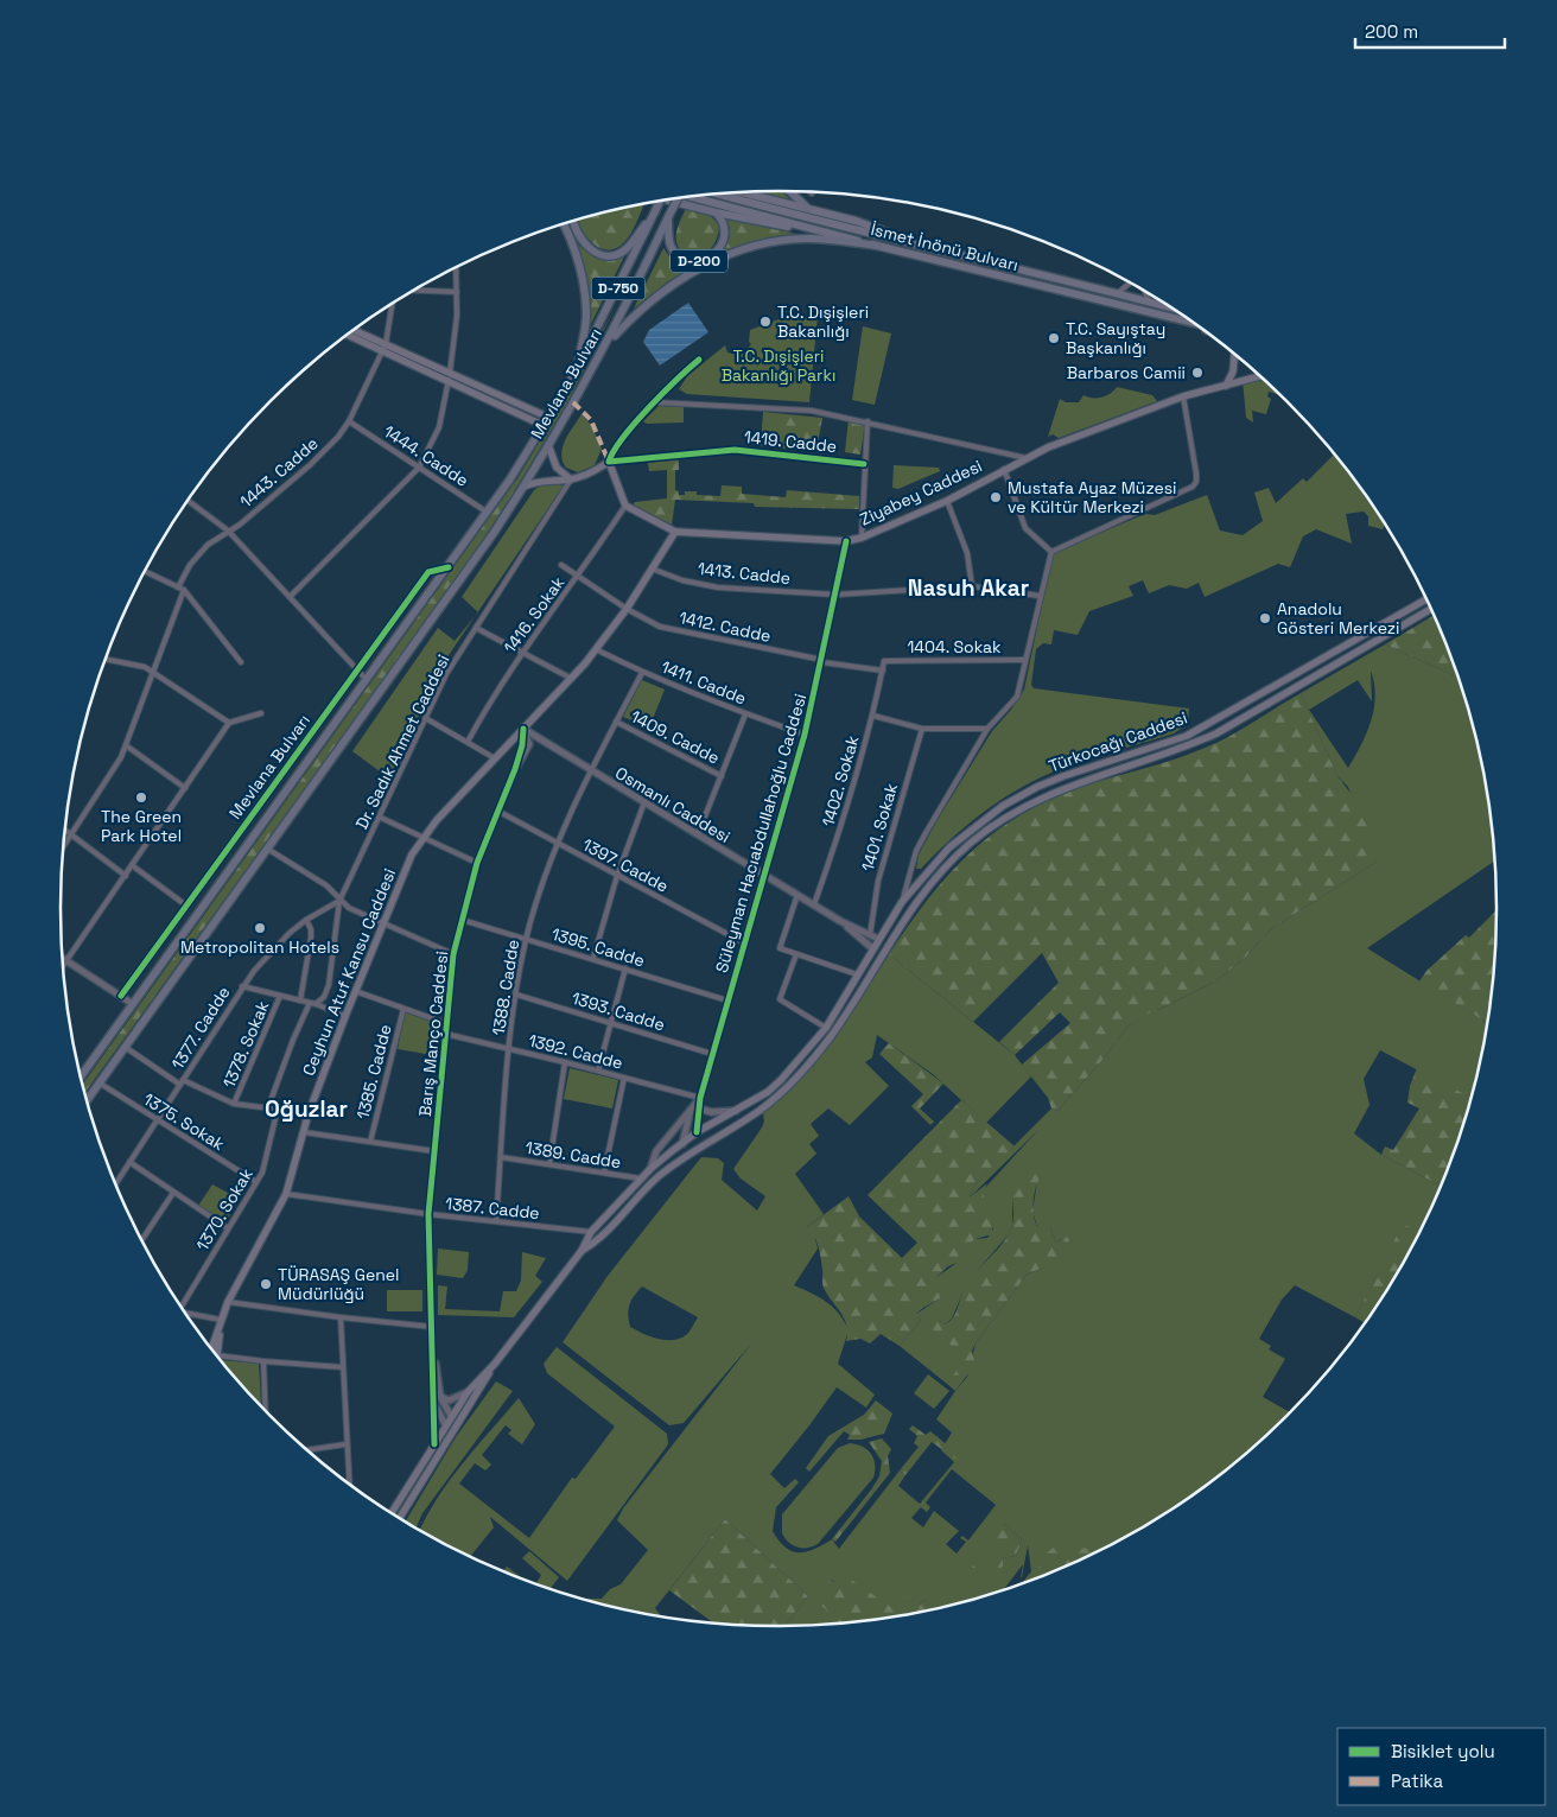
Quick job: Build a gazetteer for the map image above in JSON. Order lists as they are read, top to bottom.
{
  "streets": {
    "highway": ["D-200", "D-750", "Mevlana Bulvarı"],
    "main road": [
      "İsmet İnönü Bulvarı",
      "Ziyabey Caddesi",
      "Türkocağı Caddesi",
      "Ceyhun Atuf Kansu Caddesi"
    ],
    "street": [
      "1419. Cadde",
      "1444. Cadde",
      "1443. Cadde",
      "1413. Cadde",
      "1416. Sokak",
      "1412. Cadde",
      "1404. Sokak",
      "1411. Cadde",
      "1409. Cadde",
      "Dr. Sadık Ahmet Caddesi",
      "1402. Sokak",
      "Osmanlı Caddesi",
      "1401. Sokak",
      "Süleyman Hacıabdullahoğlu Caddesi",
      "1397. Cadde",
      "1395. Cadde",
      "1388. Cadde",
      "1393. Cadde",
      "1377. Cadde",
      "Barış Manço Caddesi",
      "1378. Sokak",
      "1392. Cadde",
      "1385. Cadde",
      "1375. Sokak",
      "1389. Cadde",
      "1387. Cadde",
      "1370. Sokak"
    ]
  },
  "crossings": [
    ["D-200", "Mevlana Bulvarı"],
    ["D-750", "Mevlana Bulvarı"],
    ["Mevlana Bulvarı", "1444. Cadde"],
    ["Mevlana Bulvarı", "1375. Sokak"],
    ["1444. Cadde", "1443. Cadde"],
    ["Ziyabey Caddesi", "Süleyman Hacıabdullahoğlu Caddesi"],
    ["1413. Cadde", "Süleyman Hacıabdullahoğlu Caddesi"],
    ["1416. Sokak", "1412. Cadde"],
    ["1412. Cadde", "Süleyman Hacıabdullahoğlu Caddesi"],
    ["1404. Sokak", "1402. Sokak"],
    ["1411. Cadde", "Süleyman Hacıabdullahoğlu Caddesi"],
    ["1411. Cadde", "1388. Cadde"],
    ["1409. Cadde", "1388. Cadde"],
    ["Dr. Sadık Ahmet Caddesi", "1377. Cadde"],
    ["Türkocağı Caddesi", "Osmanlı Caddesi"],
    ["1402. Sokak", "Osmanlı Caddesi"],
    ["Osmanlı Caddesi", "1401. Sokak"],
    ["Osmanlı Caddesi", "Süleyman Hacıabdullahoğlu Caddesi"],
    ["Osmanlı Caddesi", "Ceyhun Atuf Kansu Caddesi"],
    ["Osmanlı Caddesi", "1388. Cadde"],
    ["Osmanlı Caddesi", "Barış Manço Caddesi"],
    ["Süleyman Hacıabdullahoğlu Caddesi", "1397. Cadde"],
    ["Süleyman Hacıabdullahoğlu Caddesi", "1395. Cadde"],
    ["Süleyman Hacıabdullahoğlu Caddesi", "1393. Cadde"],
    ["Süleyman Hacıabdullahoğlu Caddesi", "1392. Cadde"],
    ["1397. Cadde", "1388. Cadde"],
    ["1397. Cadde", "Barış Manço Caddesi"],
    ["1395. Cadde", "1388. Cadde"],
    ["1395. Cadde", "Barış Manço Caddesi"],
    ["Ceyhun Atuf Kansu Caddesi", "Barış Manço Caddesi"],
    ["Ceyhun Atuf Kansu Caddesi", "1387. Cadde"],
    ["1388. Cadde", "1393. Cadde"],
    ["1388. Cadde", "1392. Cadde"],
    ["1388. Cadde", "1389. Cadde"],
    ["1388. Cadde", "1387. Cadde"],
    ["1377. Cadde", "1375. Sokak"],
    ["Barış Manço Caddesi", "1392. Cadde"],
    ["Barış Manço Caddesi", "1387. Cadde"],
    ["1375. Sokak", "1370. Sokak"]
  ],
  "districts": ["Nasuh Akar", "Oğuzlar"],
  "parks": ["T.C. Dışişleri Bakanlığı Parkı"],
  "places": [
    "T.C. Dışişleri Bakanlığı",
    "T.C. Sayıştay Başkanlığı",
    "Barbaros Camii",
    "Mustafa Ayaz Müzesi ve Kültür Merkezi",
    "Anadolu Gösteri Merkezi",
    "The Green Park Hotel",
    "Metropolitan Hotels",
    "TÜRASAŞ Genel Müdürlüğü"
  ],
  "legend": ["Bisiklet yolu", "Patika"],
  "scale_bar": "200 m"
}
